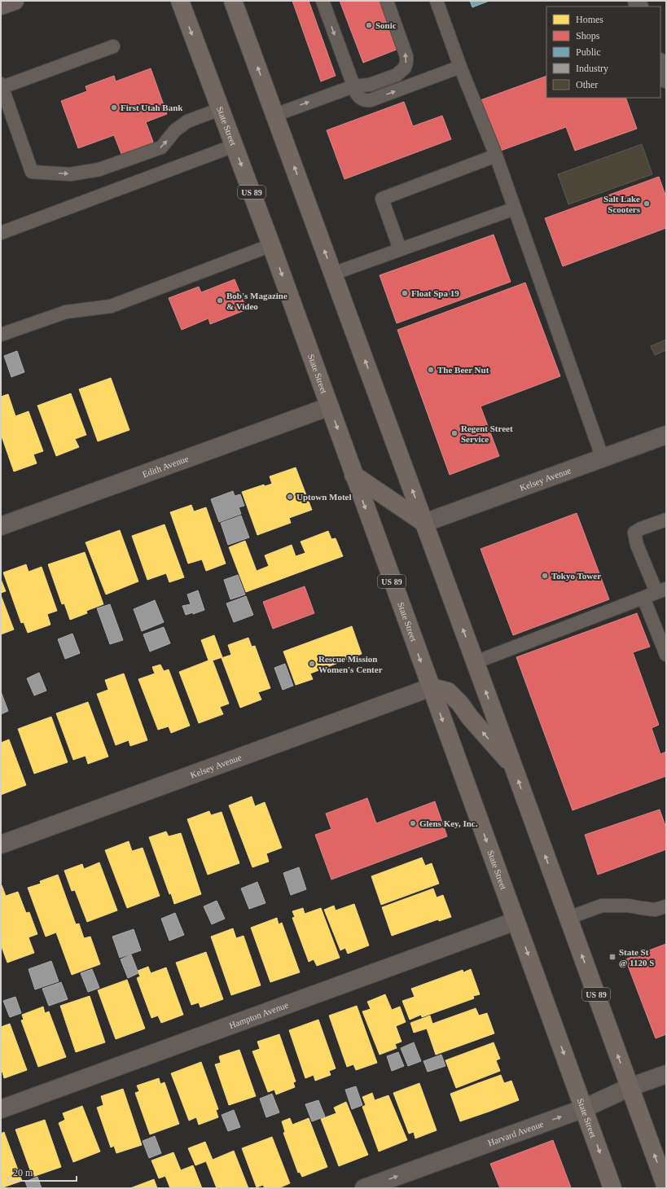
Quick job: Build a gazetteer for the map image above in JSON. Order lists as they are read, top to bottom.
{
  "streets": {
    "main road": ["State Street", "US 89"],
    "street": [
      "Edith Avenue",
      "Kelsey Avenue",
      "Hampton Avenue",
      "Harvard Avenue"
    ]
  },
  "crossings": [
    ["State Street", "Edith Avenue"],
    ["State Street", "Kelsey Avenue"],
    ["State Street", "Hampton Avenue"],
    ["State Street", "Harvard Avenue"],
    ["US 89", "Kelsey Avenue"],
    ["US 89", "Harvard Avenue"]
  ],
  "one_way": ["Harvard Avenue"],
  "places": {
    "other": [
      "Sonic",
      "First Utah Bank",
      "Salt Lake Scooters",
      "Float Spa 19",
      "Bob's Magazine & Video",
      "The Beer Nut",
      "Regent Street Service",
      "Uptown Motel",
      "Tokyo Tower",
      "Rescue Mission Women's Center",
      "Glens Key, Inc."
    ],
    "transit": ["State St @ 1120 S"]
  },
  "legend": [
    "Homes",
    "Shops",
    "Public",
    "Industry",
    "Other"
  ],
  "scale_bar": "20 m"
}
